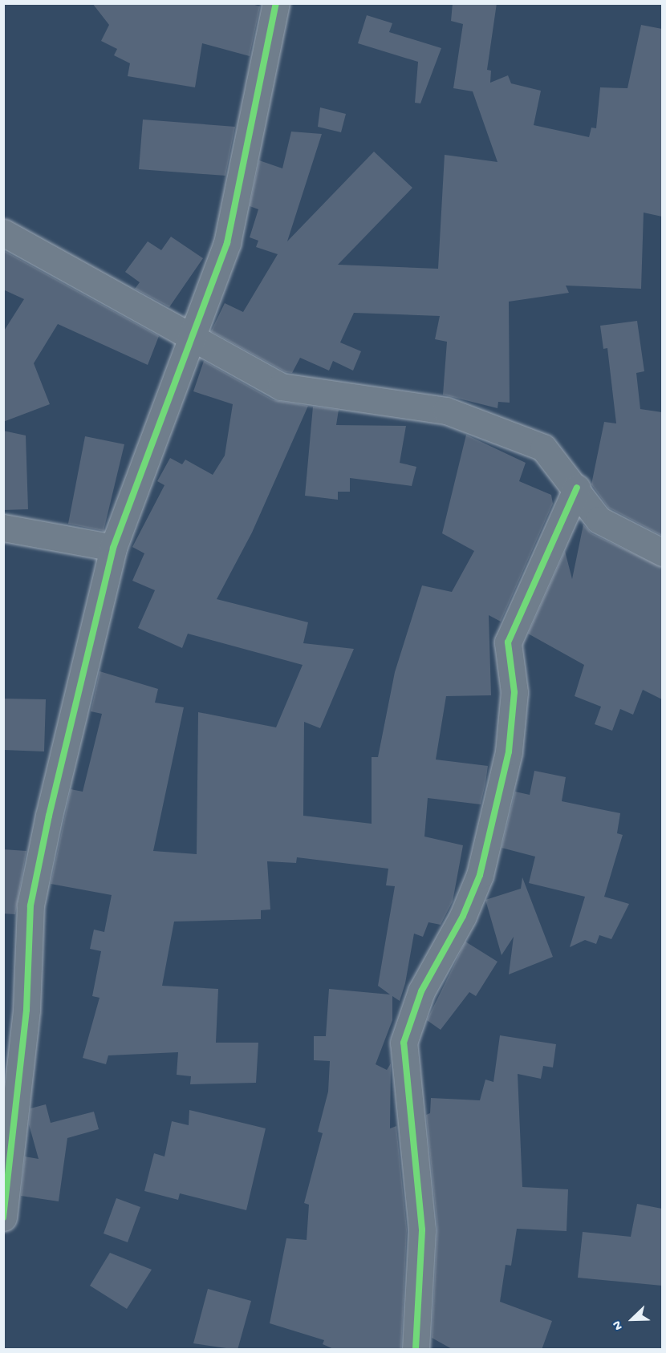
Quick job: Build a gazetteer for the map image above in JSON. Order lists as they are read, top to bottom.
{
  "north": "bottom left"
}
